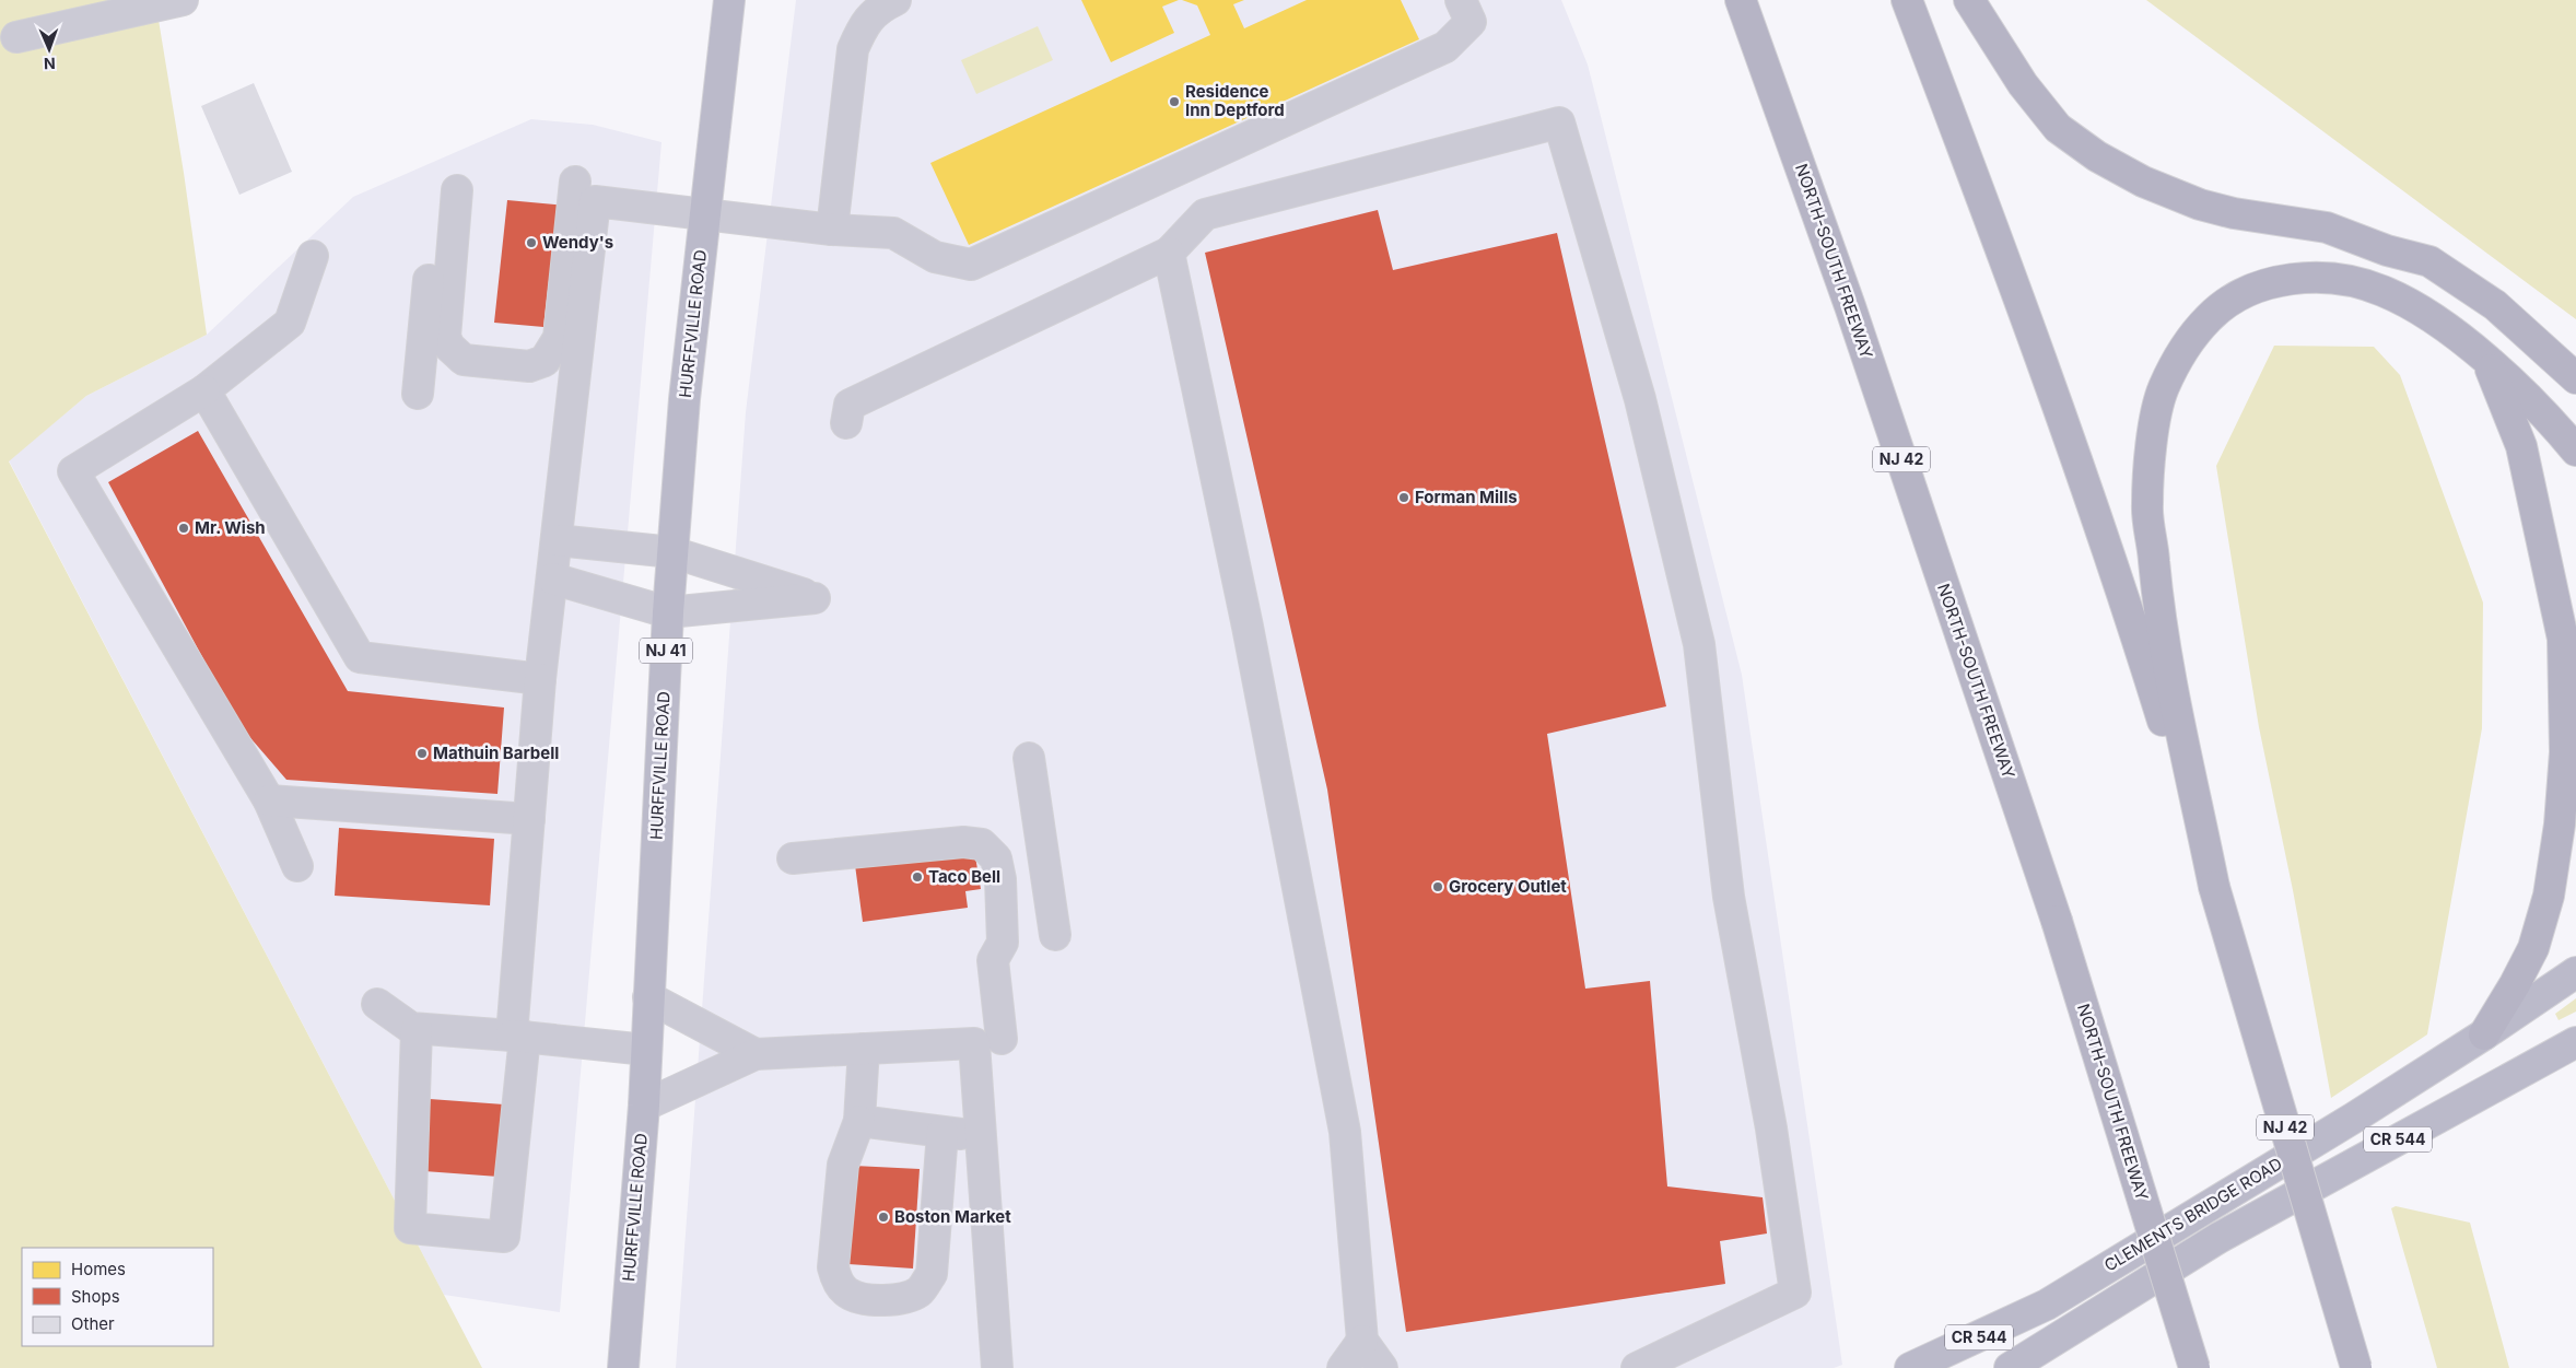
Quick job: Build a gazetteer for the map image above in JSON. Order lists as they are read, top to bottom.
{
  "streets": {
    "highway": ["NORTH-SOUTH FREEWAY", "NJ 42"],
    "main road": [
      "HURFFVILLE ROAD",
      "NJ 41",
      "CR 544",
      "CLEMENTS BRIDGE ROAD"
    ]
  },
  "places": [
    "Residence Inn Deptford",
    "Wendy's",
    "Forman Mills",
    "Mr. Wish",
    "Mathuin Barbell",
    "Taco Bell",
    "Grocery Outlet",
    "Boston Market"
  ],
  "legend": ["Homes", "Shops", "Other"],
  "north": "bottom"
}
